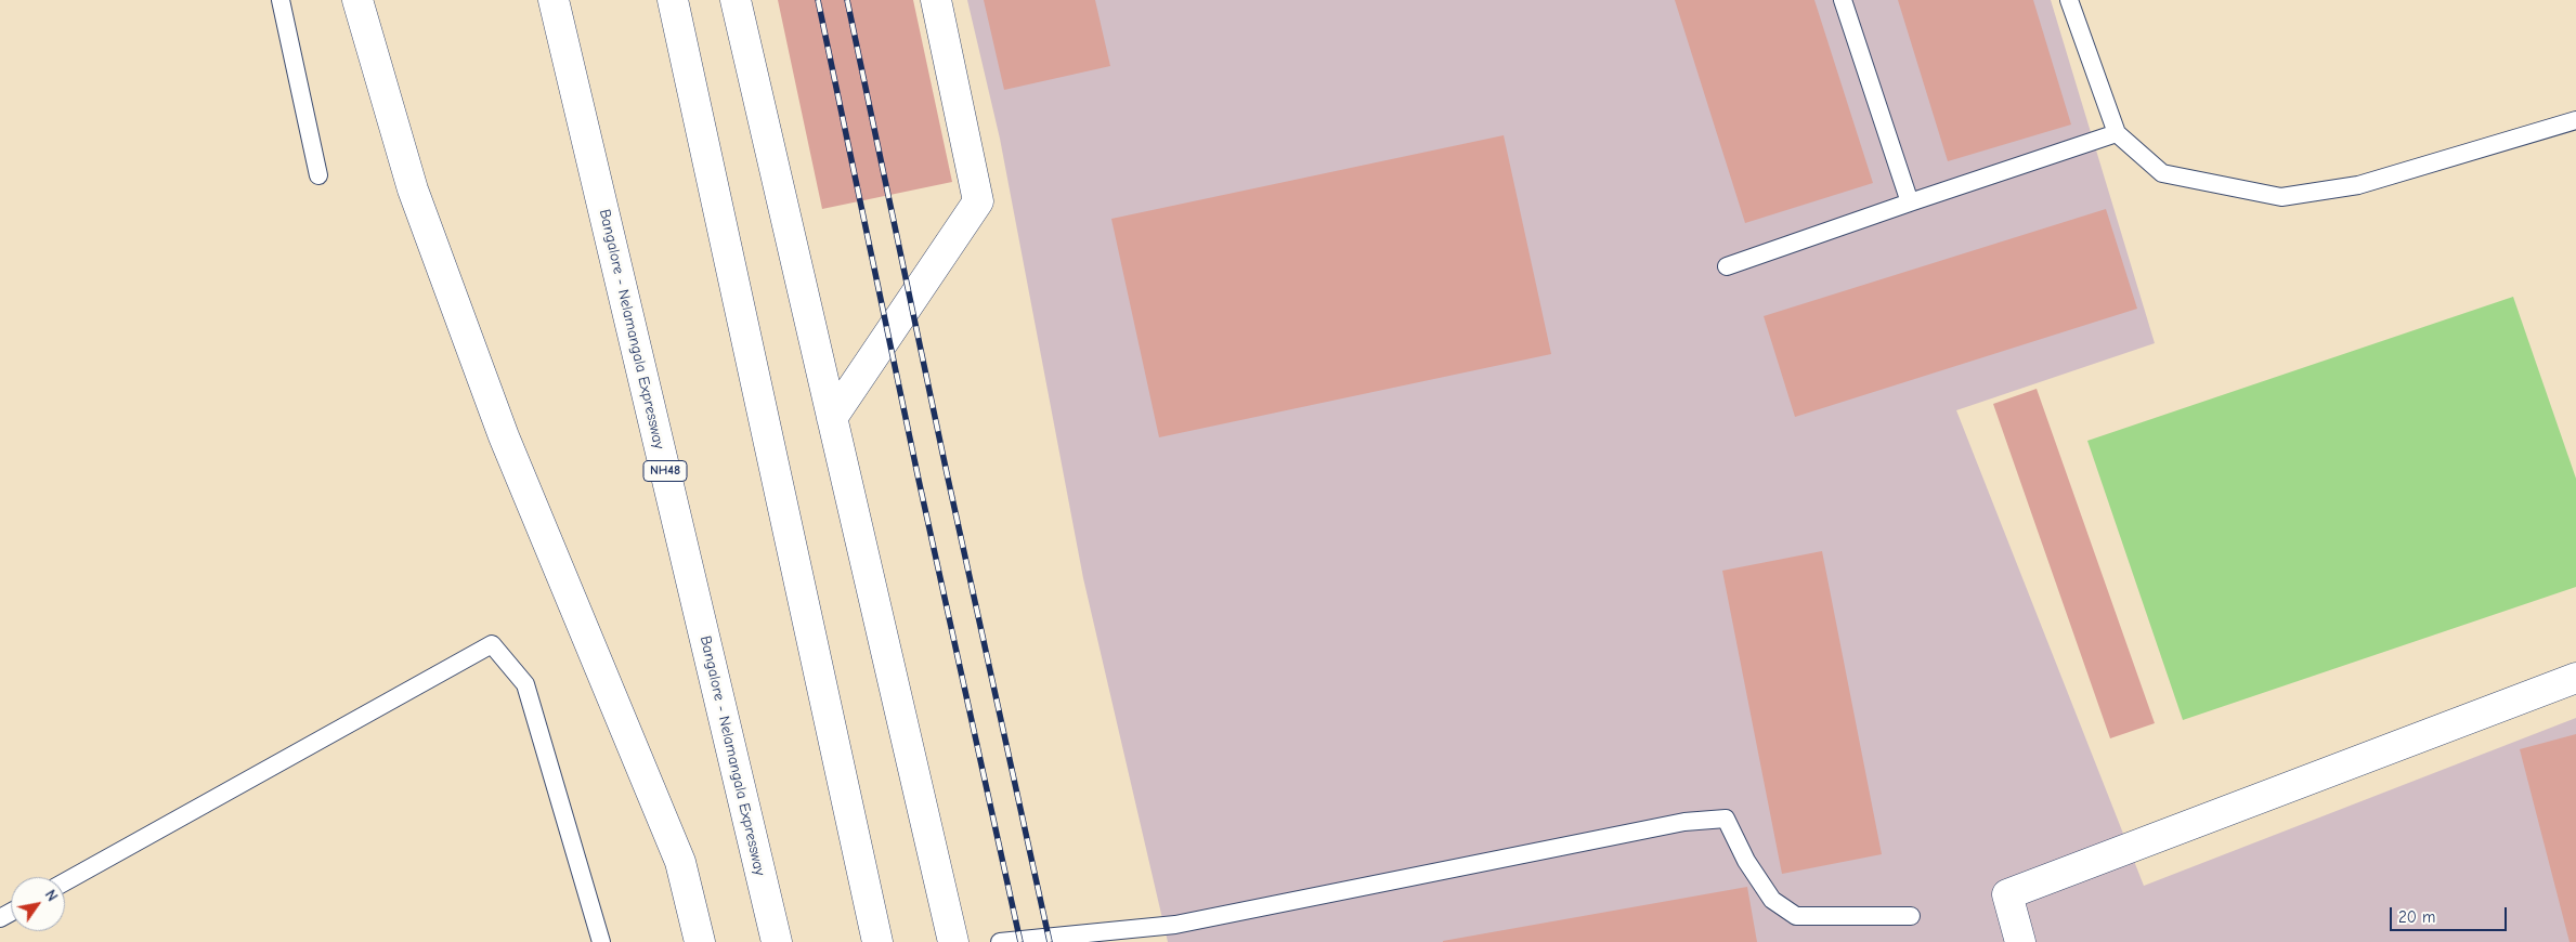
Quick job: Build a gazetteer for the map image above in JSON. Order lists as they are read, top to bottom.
{
  "streets": {
    "main road": ["Bangalore - Nelamangala Expressway", "NH48"]
  },
  "scale_bar": "20 m",
  "north": "top right"
}
